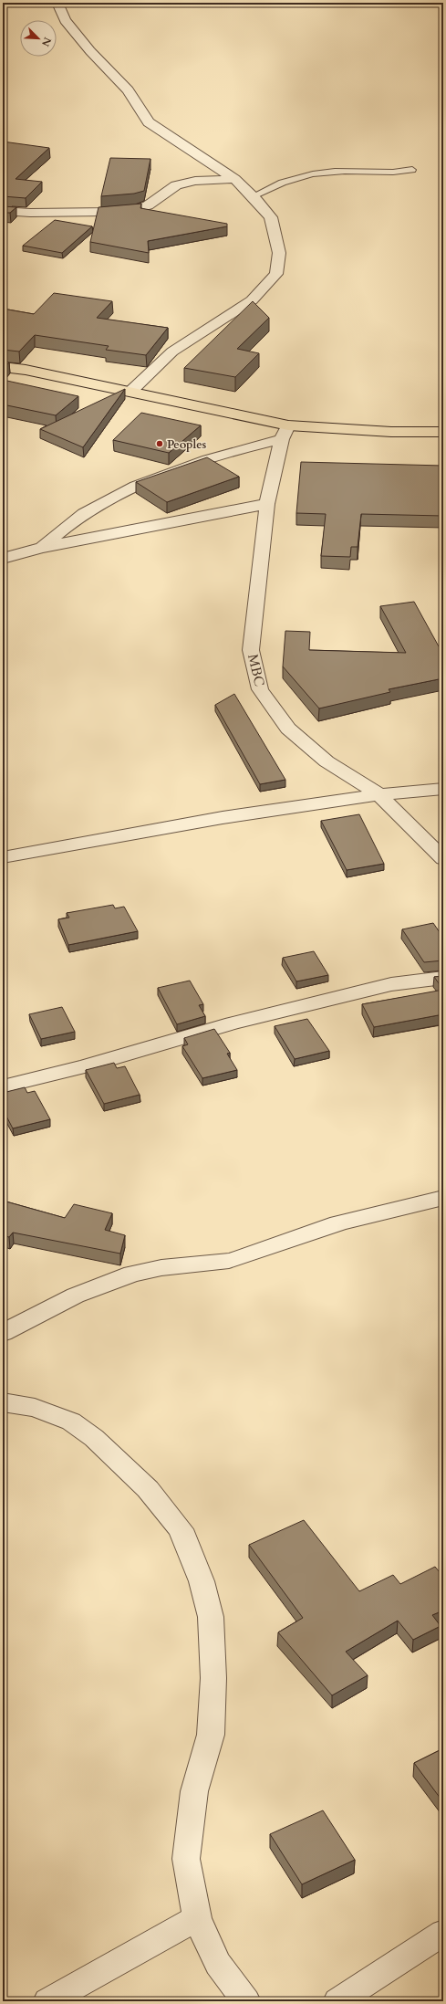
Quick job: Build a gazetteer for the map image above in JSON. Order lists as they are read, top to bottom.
{
  "streets": {
    "street": ["MBC"]
  },
  "places": ["Peoples"],
  "north": "bottom right"
}
